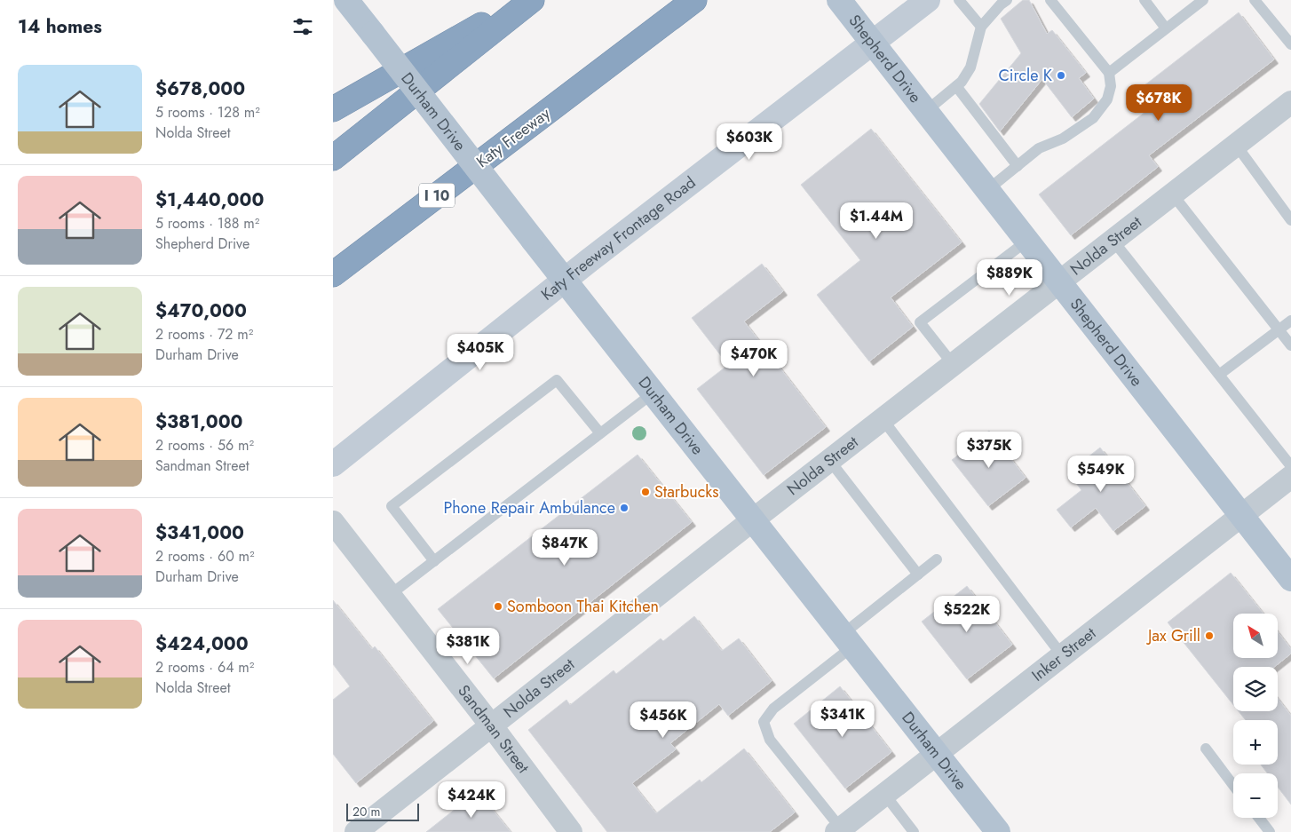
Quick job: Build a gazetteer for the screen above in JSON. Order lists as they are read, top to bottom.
{
  "streets": {
    "highway": ["Katy Freeway", "I 10"],
    "main road": ["Shepherd Drive", "Durham Drive", "Katy Freeway Frontage Road"],
    "street": ["Nolda Street", "Inker Street", "Sandman Street"]
  },
  "crossings": [
    ["Shepherd Drive", "Katy Freeway Frontage Road"],
    ["Shepherd Drive", "Nolda Street"],
    ["Shepherd Drive", "Inker Street"],
    ["Durham Drive", "Katy Freeway Frontage Road"],
    ["Durham Drive", "Nolda Street"],
    ["Durham Drive", "Inker Street"],
    ["Nolda Street", "Sandman Street"]
  ],
  "places": [
    "Circle K",
    "Starbucks",
    "Phone Repair Ambulance",
    "Somboon Thai Kitchen",
    "Jax Grill"
  ],
  "scale_bar": "20 m",
  "north": "top left",
  "page": {
    "heading": "14 homes",
    "list": [
      {
        "name": "$678,000",
        "note": "5 rooms · 128 m² · Nolda Street"
      },
      {
        "name": "$1,440,000",
        "note": "5 rooms · 188 m² · Shepherd Drive"
      },
      {
        "name": "$470,000",
        "note": "2 rooms · 72 m² · Durham Drive"
      },
      {
        "name": "$381,000",
        "note": "2 rooms · 56 m² · Sandman Street"
      },
      {
        "name": "$341,000",
        "note": "2 rooms · 60 m² · Durham Drive"
      },
      {
        "name": "$424,000",
        "note": "2 rooms · 64 m² · Nolda Street"
      }
    ],
    "price": [
      "$678K",
      "$603K",
      "$1.44M",
      "$889K",
      "$405K",
      "$470K",
      "$375K",
      "$549K",
      "$847K",
      "$522K",
      "$381K",
      "$341K",
      "$456K",
      "$424K"
    ],
    "map_buttons": ["+", "−"],
    "scale": "20 m"
  }
}
